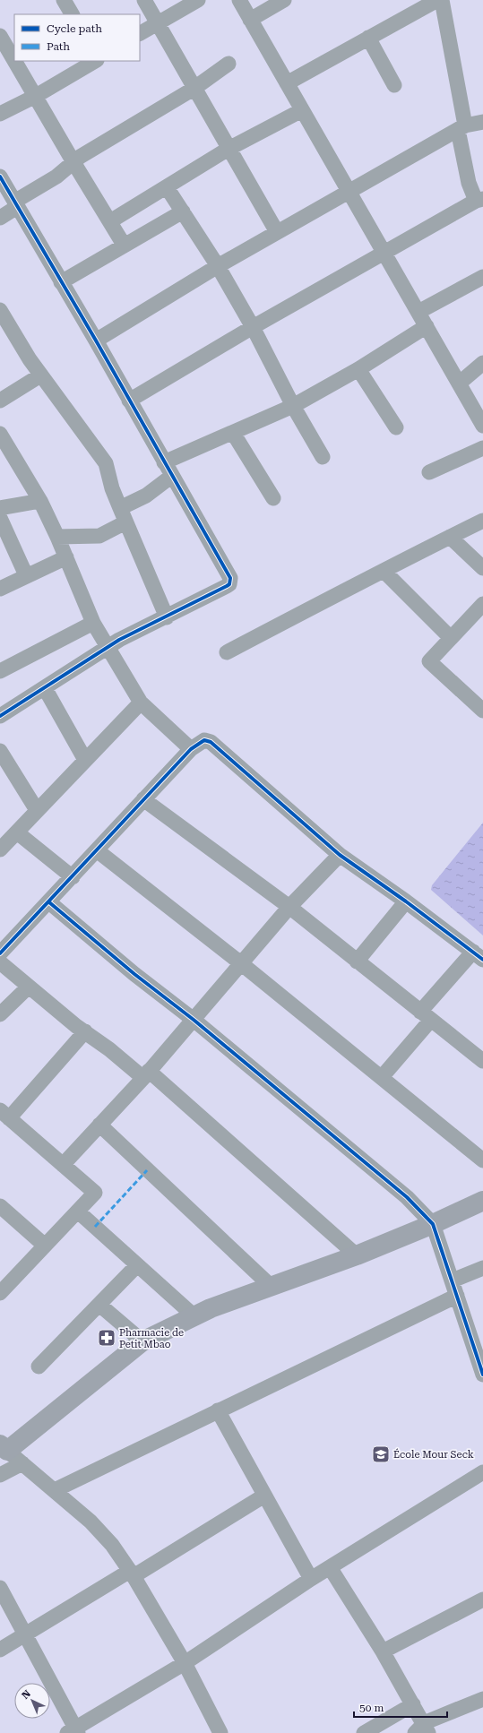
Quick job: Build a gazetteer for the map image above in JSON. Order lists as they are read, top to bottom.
{
  "places": {
    "pharmacy": ["Pharmacie de Petit Mbao"],
    "school or university": ["École Mour Seck"]
  },
  "legend": ["Cycle path", "Path"],
  "scale_bar": "50 m",
  "north": "top left"
}
